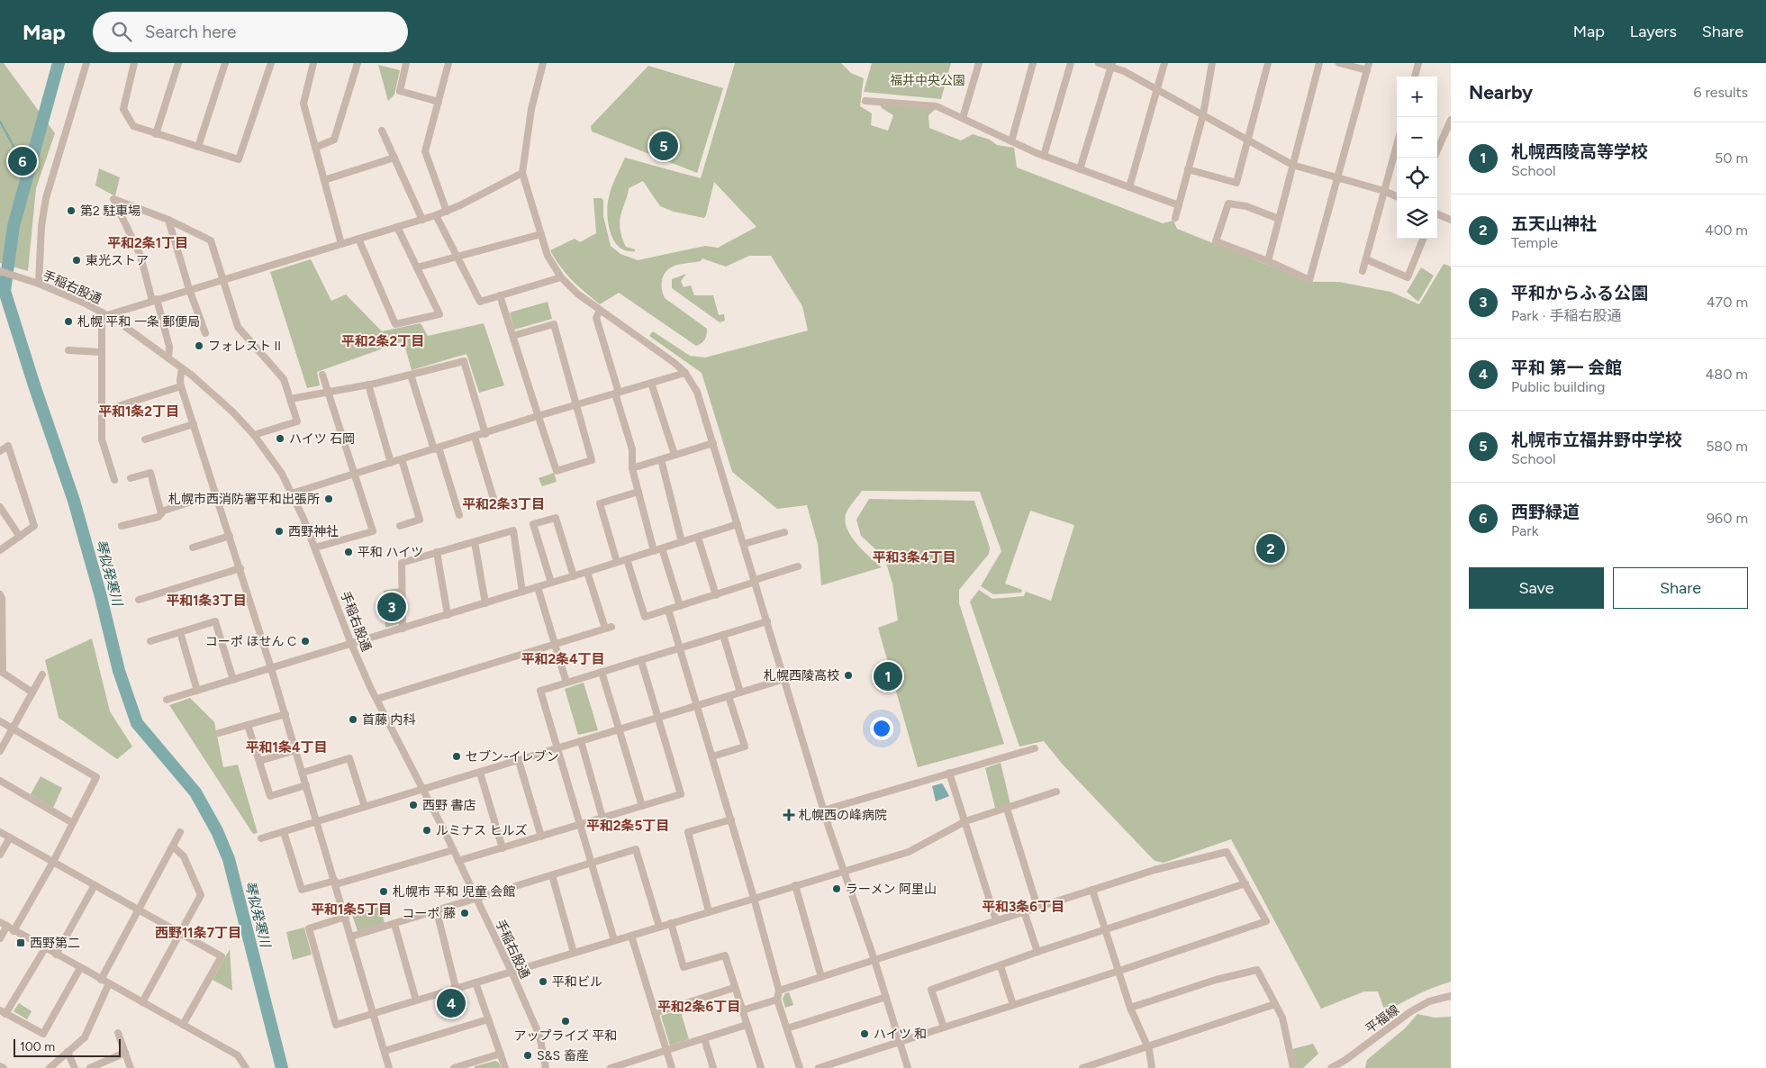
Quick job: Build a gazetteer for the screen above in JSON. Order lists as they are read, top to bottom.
{
  "streets": {
    "street": ["手稲右股通", "平福線"]
  },
  "districts": [
    "平和2条1丁目",
    "平和2条2丁目",
    "平和1条2丁目",
    "平和2条3丁目",
    "平和3条4丁目",
    "平和1条3丁目",
    "平和2条4丁目",
    "平和1条4丁目",
    "平和2条5丁目",
    "平和3条6丁目",
    "平和1条5丁目",
    "西野11条7丁目",
    "平和2条6丁目"
  ],
  "water": ["琴似発寒川"],
  "parks": ["福井中央公園"],
  "places": {
    "other": [
      "第2 駐車場",
      "東光ストア",
      "札幌 平和 一条 郵便局",
      "フォレスト II",
      "ハイツ 石岡",
      "札幌市西消防署平和出張所",
      "西野神社",
      "平和 ハイツ",
      "コーポ ほせん C",
      "札幌西陵高校",
      "首藤 内科",
      "セブン-イレブン",
      "西野 書店",
      "ルミナス ヒルズ",
      "ラーメン 阿里山",
      "札幌市 平和 児童 会館",
      "コーポ 藤",
      "平和ビル",
      "アップライズ 平和",
      "ハイツ 和",
      "S&S 畜産"
    ],
    "health": ["札幌西の峰病院"],
    "transit": ["西野第二"]
  },
  "scale_bar": "100 m",
  "page": {
    "header": "Map",
    "search": "Search here",
    "nav": ["Map", "Layers", "Share"],
    "heading": ["Nearby", "6 results"],
    "map_buttons": ["+", "−"],
    "list": [
      {
        "mark": "1",
        "name": "札幌西陵高等学校",
        "note": "School",
        "value": "50 m"
      },
      {
        "mark": "2",
        "name": "五天山神社",
        "note": "Temple",
        "value": "400 m"
      },
      {
        "mark": "3",
        "name": "平和からふる公園",
        "note": "Park · 手稲右股通",
        "value": "470 m"
      },
      {
        "mark": "4",
        "name": "平和 第一 会館",
        "note": "Public building",
        "value": "480 m"
      },
      {
        "mark": "5",
        "name": "札幌市立福井野中学校",
        "note": "School",
        "value": "580 m"
      },
      {
        "mark": "6",
        "name": "西野緑道",
        "note": "Park",
        "value": "960 m"
      }
    ],
    "pins": [
      "5",
      "6",
      "2",
      "3",
      "1",
      "4"
    ],
    "buttons": ["Save", "Share"],
    "scale": "100 m"
  }
}
